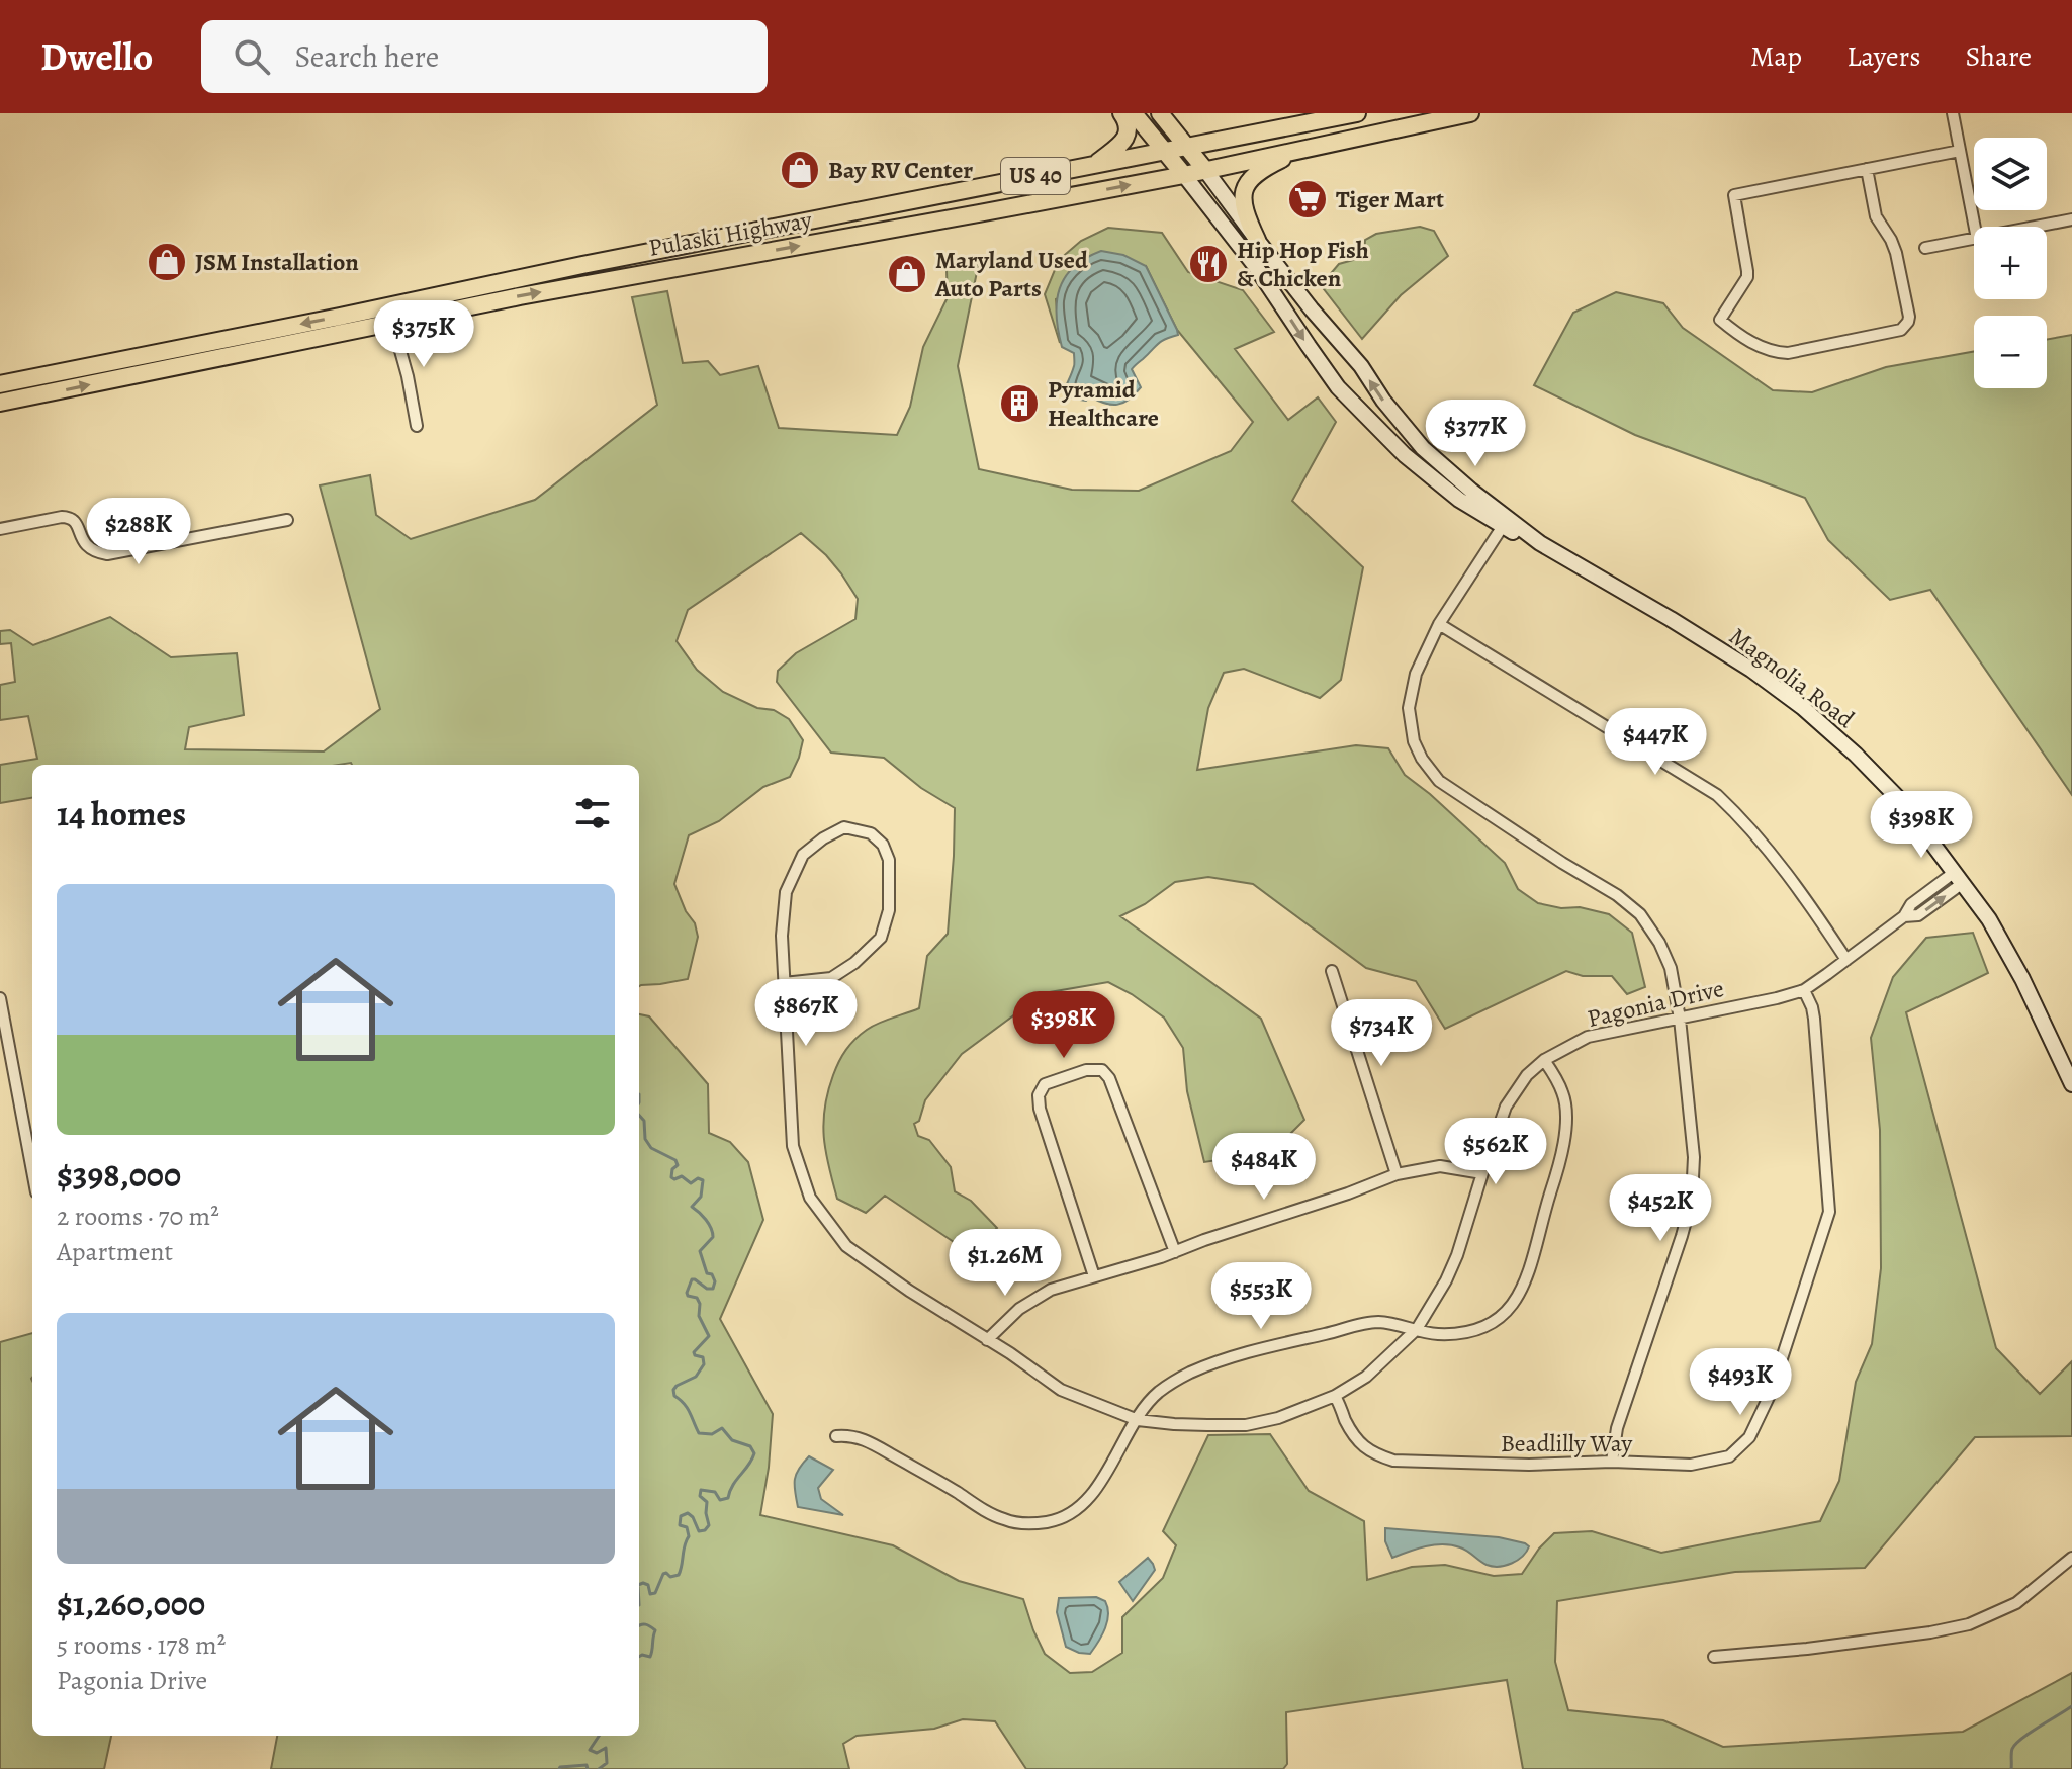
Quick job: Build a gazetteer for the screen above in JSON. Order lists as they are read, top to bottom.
{
  "streets": {
    "main road": ["US 40", "Pulaski Highway", "Magnolia Road"],
    "street": ["Pagonia Drive", "Beadlilly Way"]
  },
  "crossings": [
    ["Pulaski Highway", "Magnolia Road"],
    ["Magnolia Road", "Pagonia Drive"],
    ["Pagonia Drive", "Beadlilly Way"]
  ],
  "places": {
    "shop": ["Bay RV Center", "JSM Installation", "Maryland Used Auto Parts"],
    "supermarket": ["Tiger Mart"],
    "restaurant": ["Hip Hop Fish & Chicken"],
    "building": ["Pyramid Healthcare"]
  },
  "page": {
    "header": "Dwello",
    "search": "Search here",
    "nav": ["Map", "Layers", "Share"],
    "map_buttons": ["+", "−"],
    "price": [
      "$375K",
      "$377K",
      "$288K",
      "$447K",
      "$398K",
      "$867K",
      "$398K",
      "$734K",
      "$562K",
      "$484K",
      "$452K",
      "$1.26M",
      "$553K",
      "$493K"
    ],
    "heading": "14 homes",
    "list": [
      {
        "name": "$398,000",
        "note": "2 rooms · 70 m² · Apartment"
      },
      {
        "name": "$1,260,000",
        "note": "5 rooms · 178 m² · Pagonia Drive"
      }
    ]
  }
}
